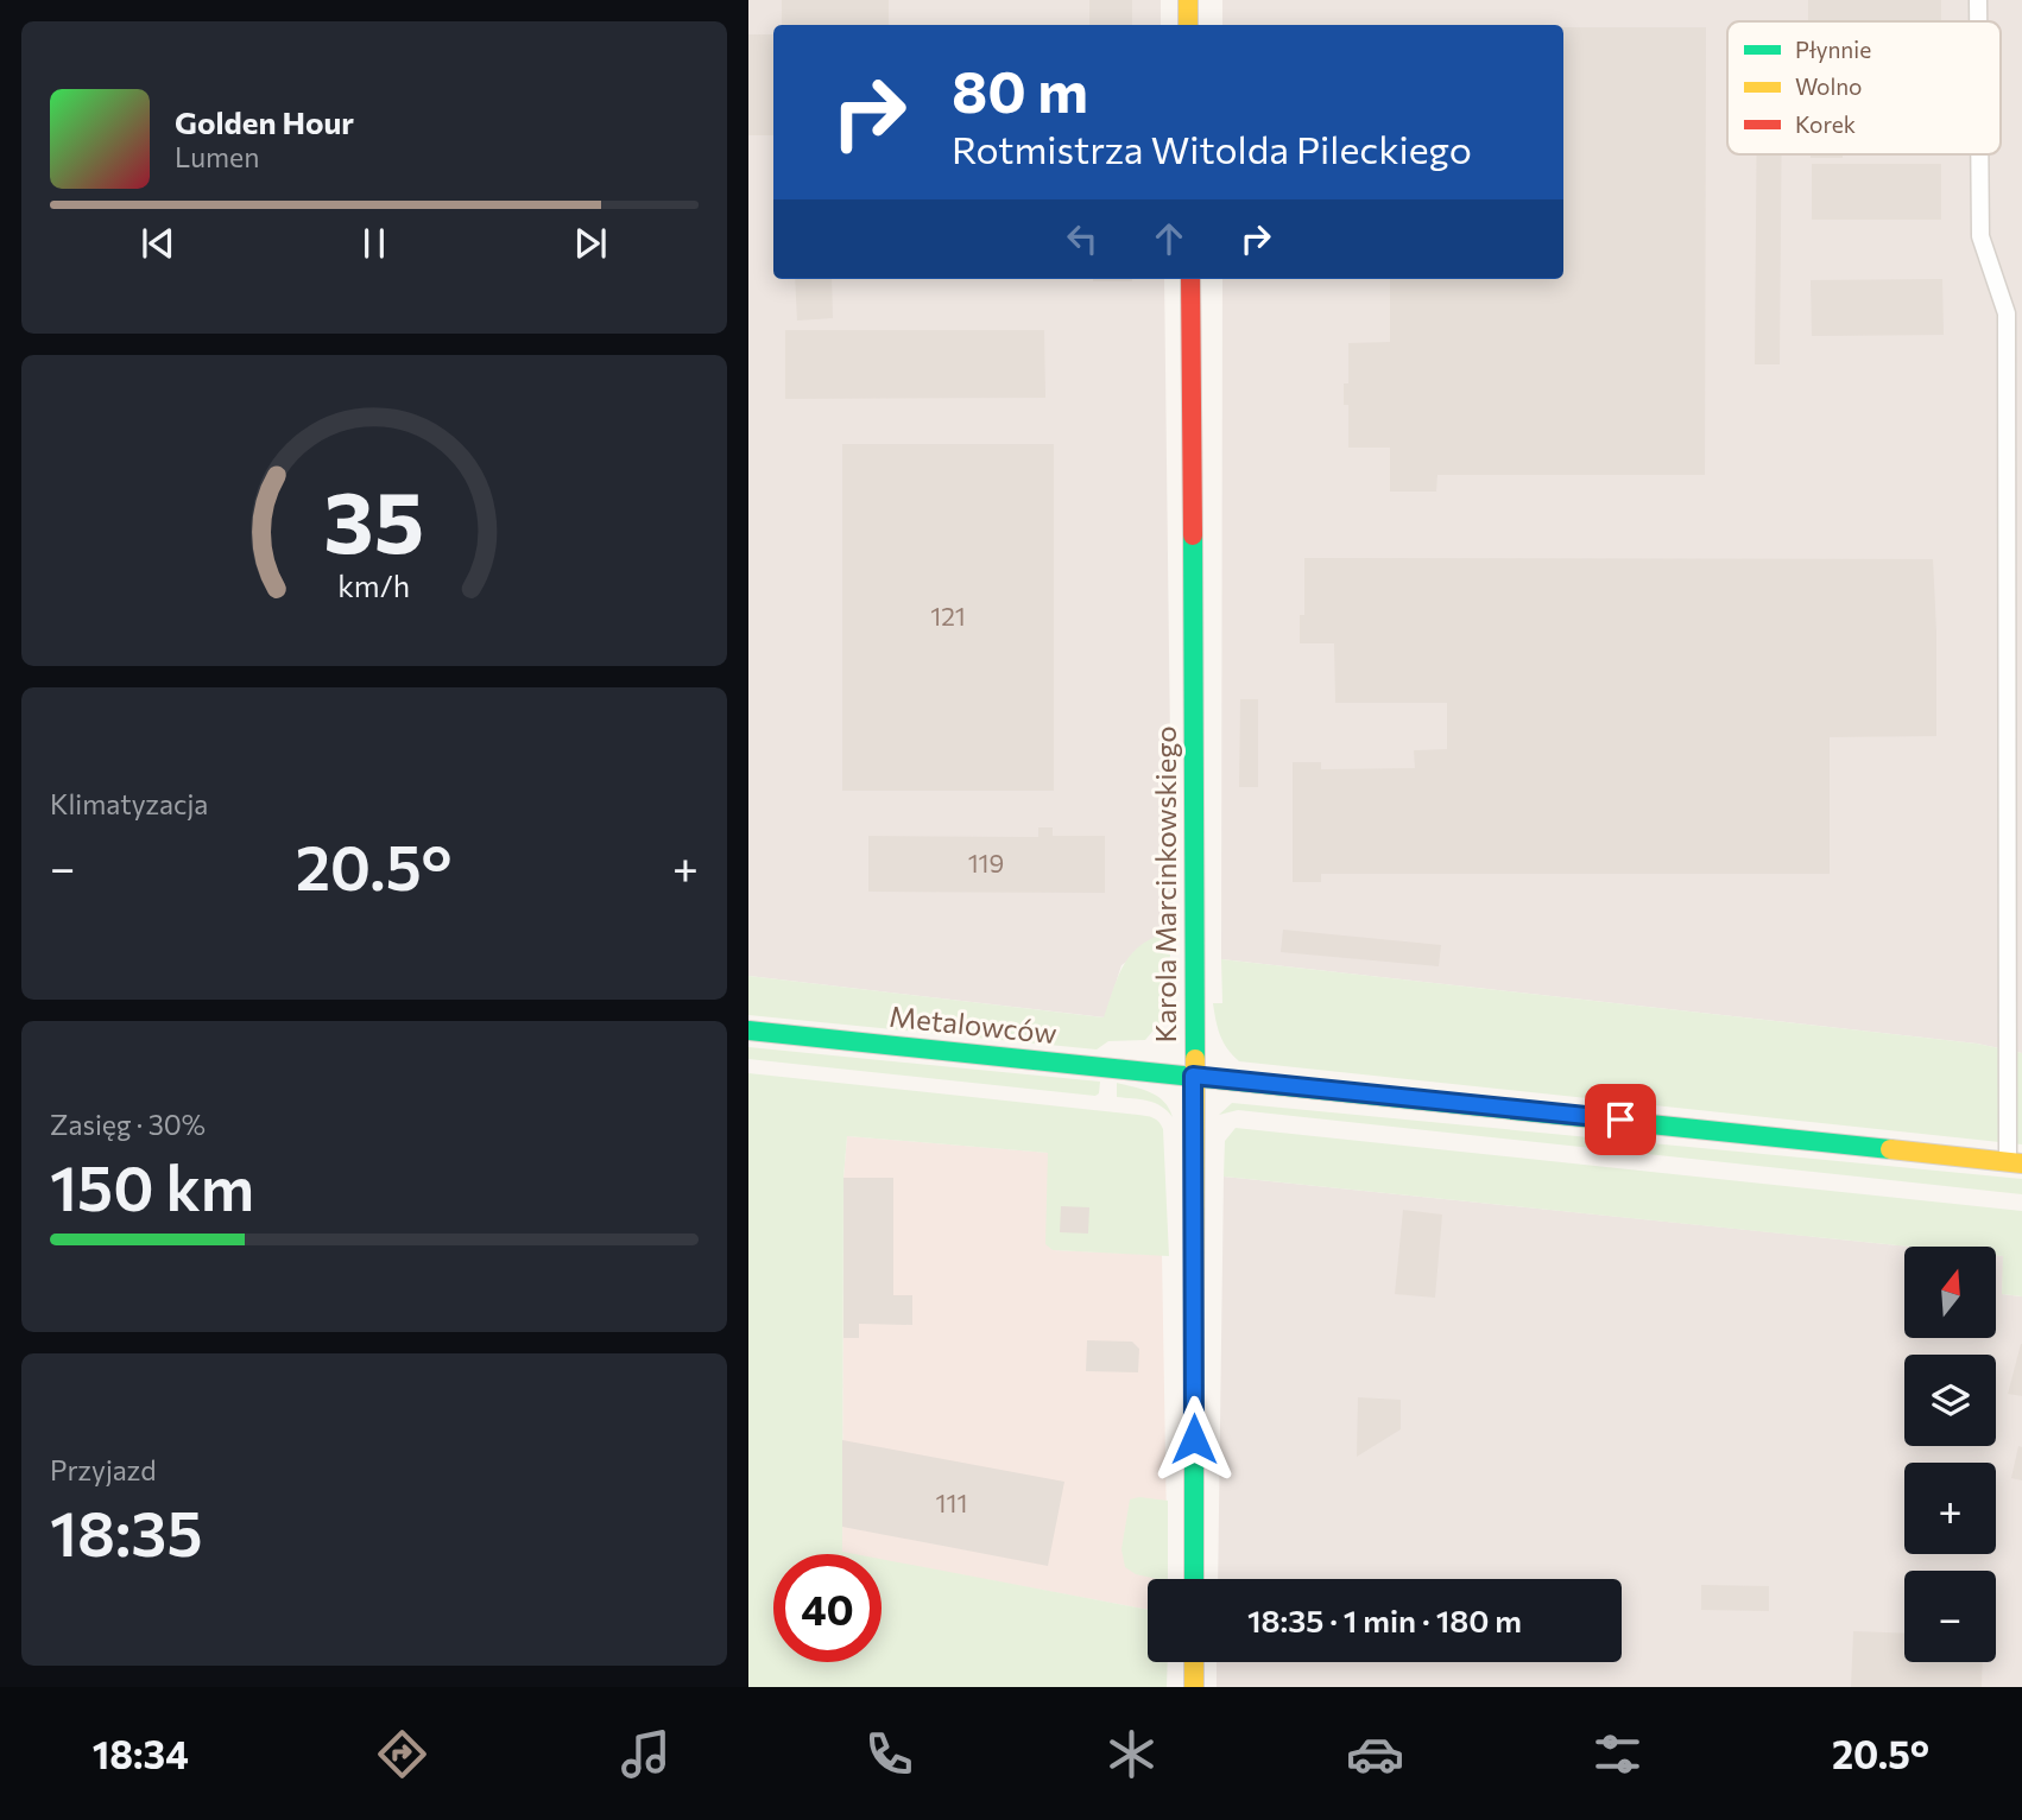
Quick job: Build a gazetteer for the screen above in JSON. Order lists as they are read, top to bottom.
{
  "streets": {
    "street": ["Karola Marcinkowskiego", "Metalowców"]
  },
  "crossings": [
    ["Karola Marcinkowskiego", "Metalowców"]
  ],
  "house_numbers": ["121", "119", "111"],
  "legend": ["Płynnie", "Wolno", "Korek"],
  "north": "top",
  "page": {
    "turn": ["80 m", "Rotmistrza Witolda Pileckiego"],
    "song": ["Golden Hour", "Lumen"],
    "tile": [
      "Klimatyzacja",
      ["Zasięg · 30%", "150 km"],
      ["Przyjazd", "18:35"]
    ],
    "heat": ["−", "20.5°", "+"],
    "map_buttons": ["+", "−"],
    "limit": "40",
    "trip": "18:35 · 1 min · 180 m",
    "tabs": ["18:34", "20.5°"],
    "gauge": ["35", "km/h"]
  }
}
